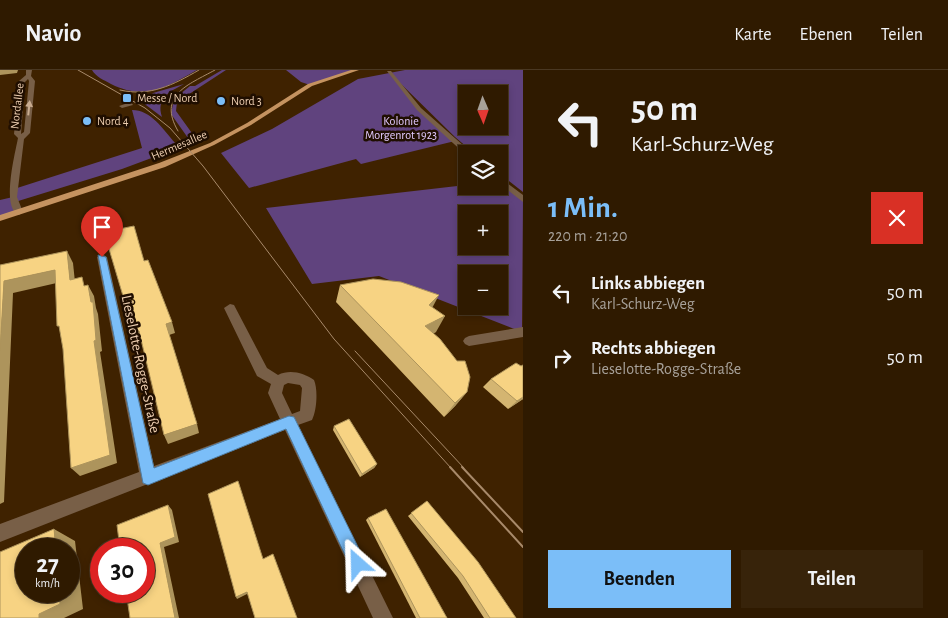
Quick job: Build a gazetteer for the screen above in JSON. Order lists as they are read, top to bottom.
{
  "streets": {
    "main road": ["Hermesallee"],
    "street": ["Nordallee", "Lieselotte-Rogge-Straße"]
  },
  "crossings": [
    ["Nordallee", "Hermesallee"]
  ],
  "parks": ["Kolonie Morgenrot 1923"],
  "places": {
    "transit": ["Messe / Nord"],
    "other": ["Nord 3", "Nord 4"]
  },
  "north": "bottom",
  "page": {
    "header": "Navio",
    "nav": ["Karte", "Ebenen", "Teilen"],
    "turn": ["50 m", "Karl-Schurz-Weg"],
    "map_buttons": ["+", "−"],
    "heading": ["1 Min.", "220 m · 21:20"],
    "list": [
      {
        "name": "Links abbiegen",
        "note": "Karl-Schurz-Weg",
        "value": "50 m"
      },
      {
        "name": "Rechts abbiegen",
        "note": "Lieselotte-Rogge-Straße",
        "value": "50 m"
      }
    ],
    "speed": "27 km/h",
    "limit": "30",
    "buttons": ["Beenden", "Teilen"]
  }
}
